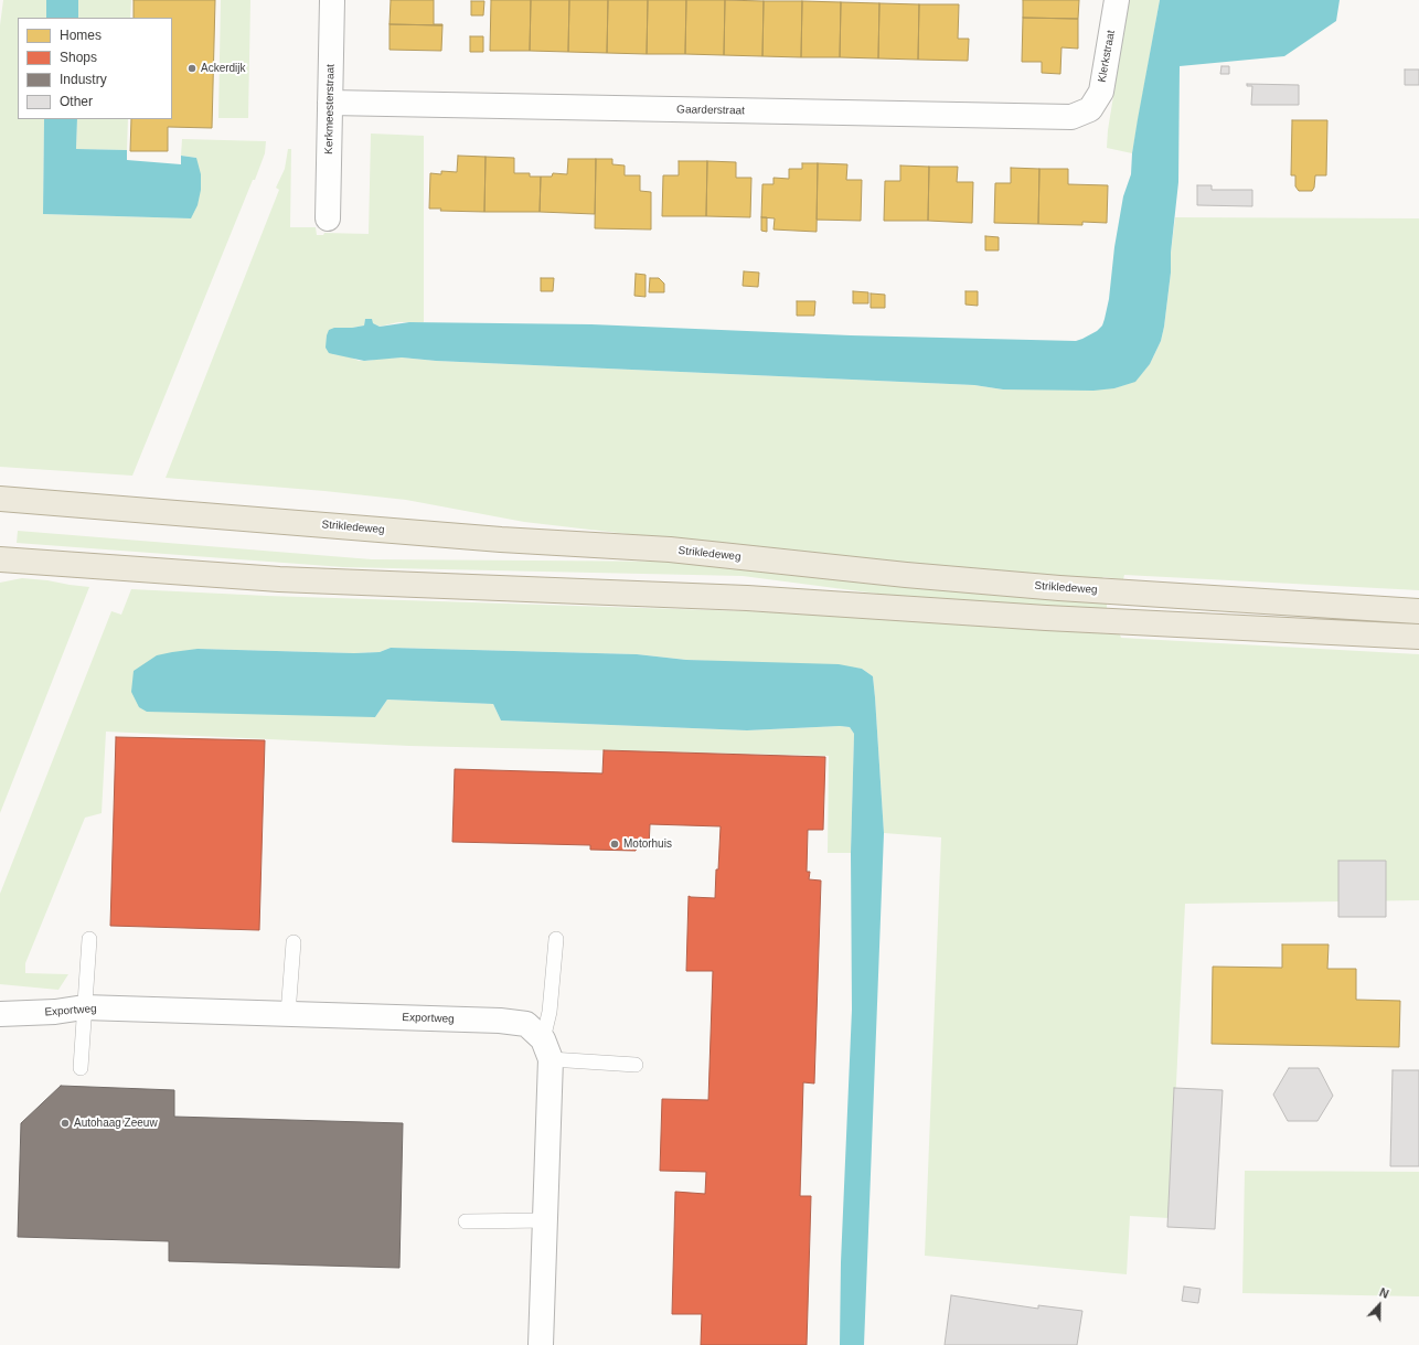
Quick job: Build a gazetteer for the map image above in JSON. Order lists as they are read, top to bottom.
{
  "streets": {
    "main road": ["Strikledeweg"],
    "street": [
      "Klerkstraat",
      "Kerkmeesterstraat",
      "Gaarderstraat",
      "Exportweg"
    ]
  },
  "crossings": [
    ["Klerkstraat", "Gaarderstraat"],
    ["Kerkmeesterstraat", "Gaarderstraat"]
  ],
  "places": ["Ackerdijk", "Motorhuis", "Autohaag Zeeuw"],
  "legend": [
    "Homes",
    "Shops",
    "Industry",
    "Other"
  ],
  "north": "top"
}
